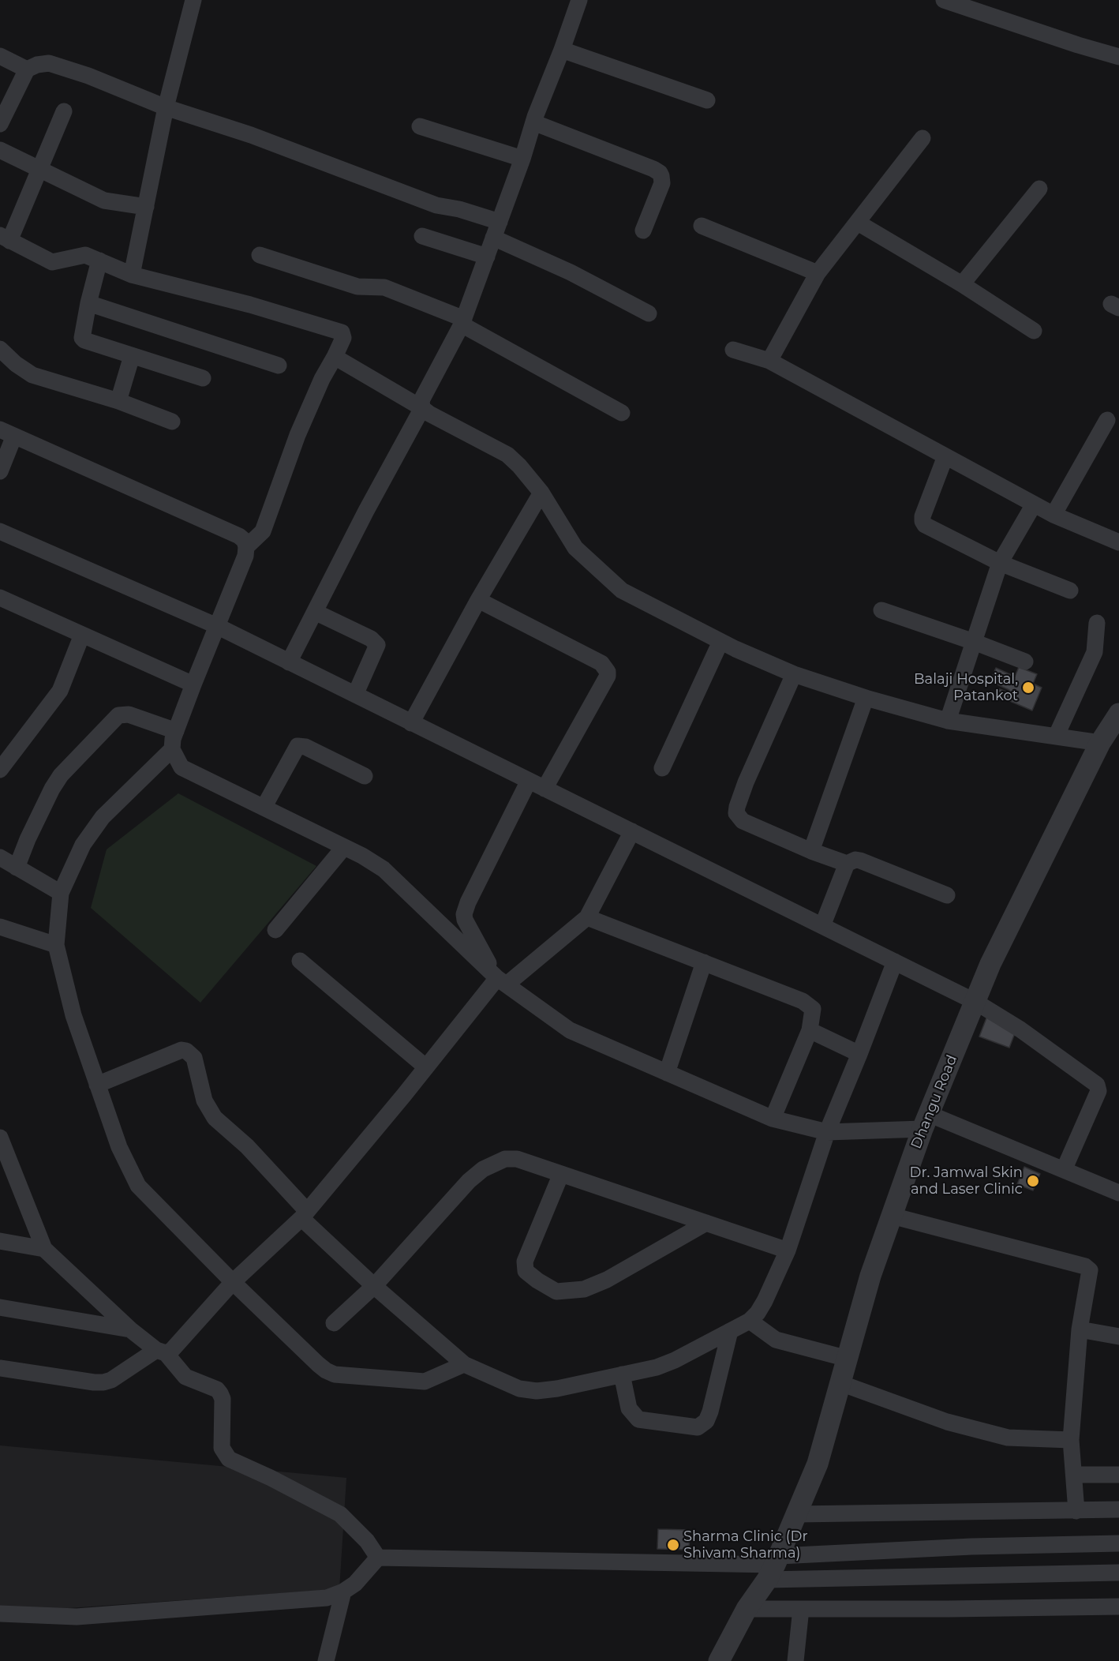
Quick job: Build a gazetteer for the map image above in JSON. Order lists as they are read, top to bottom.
{
  "streets": {
    "street": ["Dhangu Road"]
  },
  "places": ["Balaji Hospital, Patankot", "Dr. Jamwal Skin and Laser Clinic", "Sharma Clinic (Dr Shivam Sharma)"]
}
